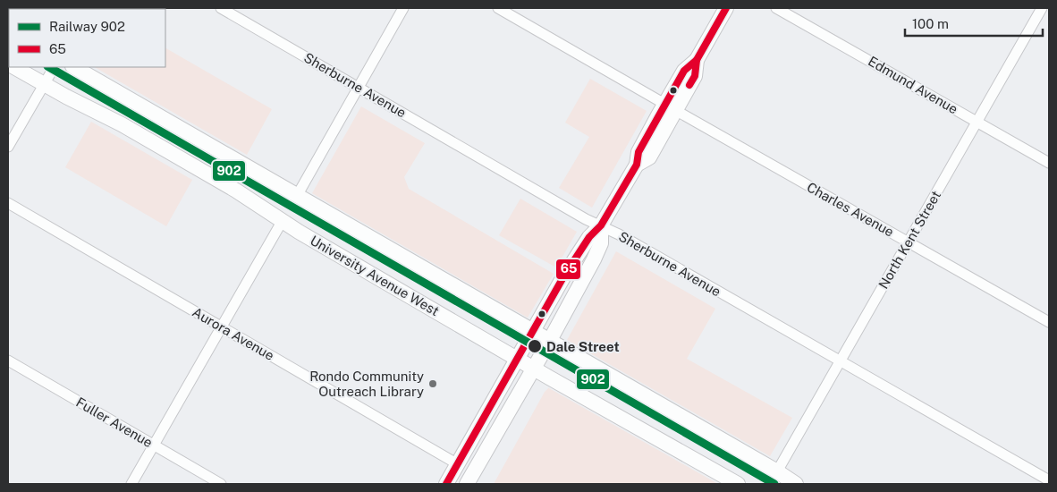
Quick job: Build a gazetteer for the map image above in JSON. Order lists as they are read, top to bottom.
{
  "streets": {
    "main road": ["University Avenue West"],
    "street": [
      "Sherburne Avenue",
      "Edmund Avenue",
      "Charles Avenue",
      "North Kent Street",
      "Aurora Avenue",
      "Fuller Avenue"
    ]
  },
  "crossings": [
    ["Sherburne Avenue", "North Kent Street"],
    ["Edmund Avenue", "North Kent Street"],
    ["Charles Avenue", "North Kent Street"]
  ],
  "places": ["Dale Street", "Rondo Community Outreach Library"],
  "lines": ["transit line 65", "rail line 902"],
  "legend": ["Railway 902", "65"],
  "scale_bar": "100 m"
}
